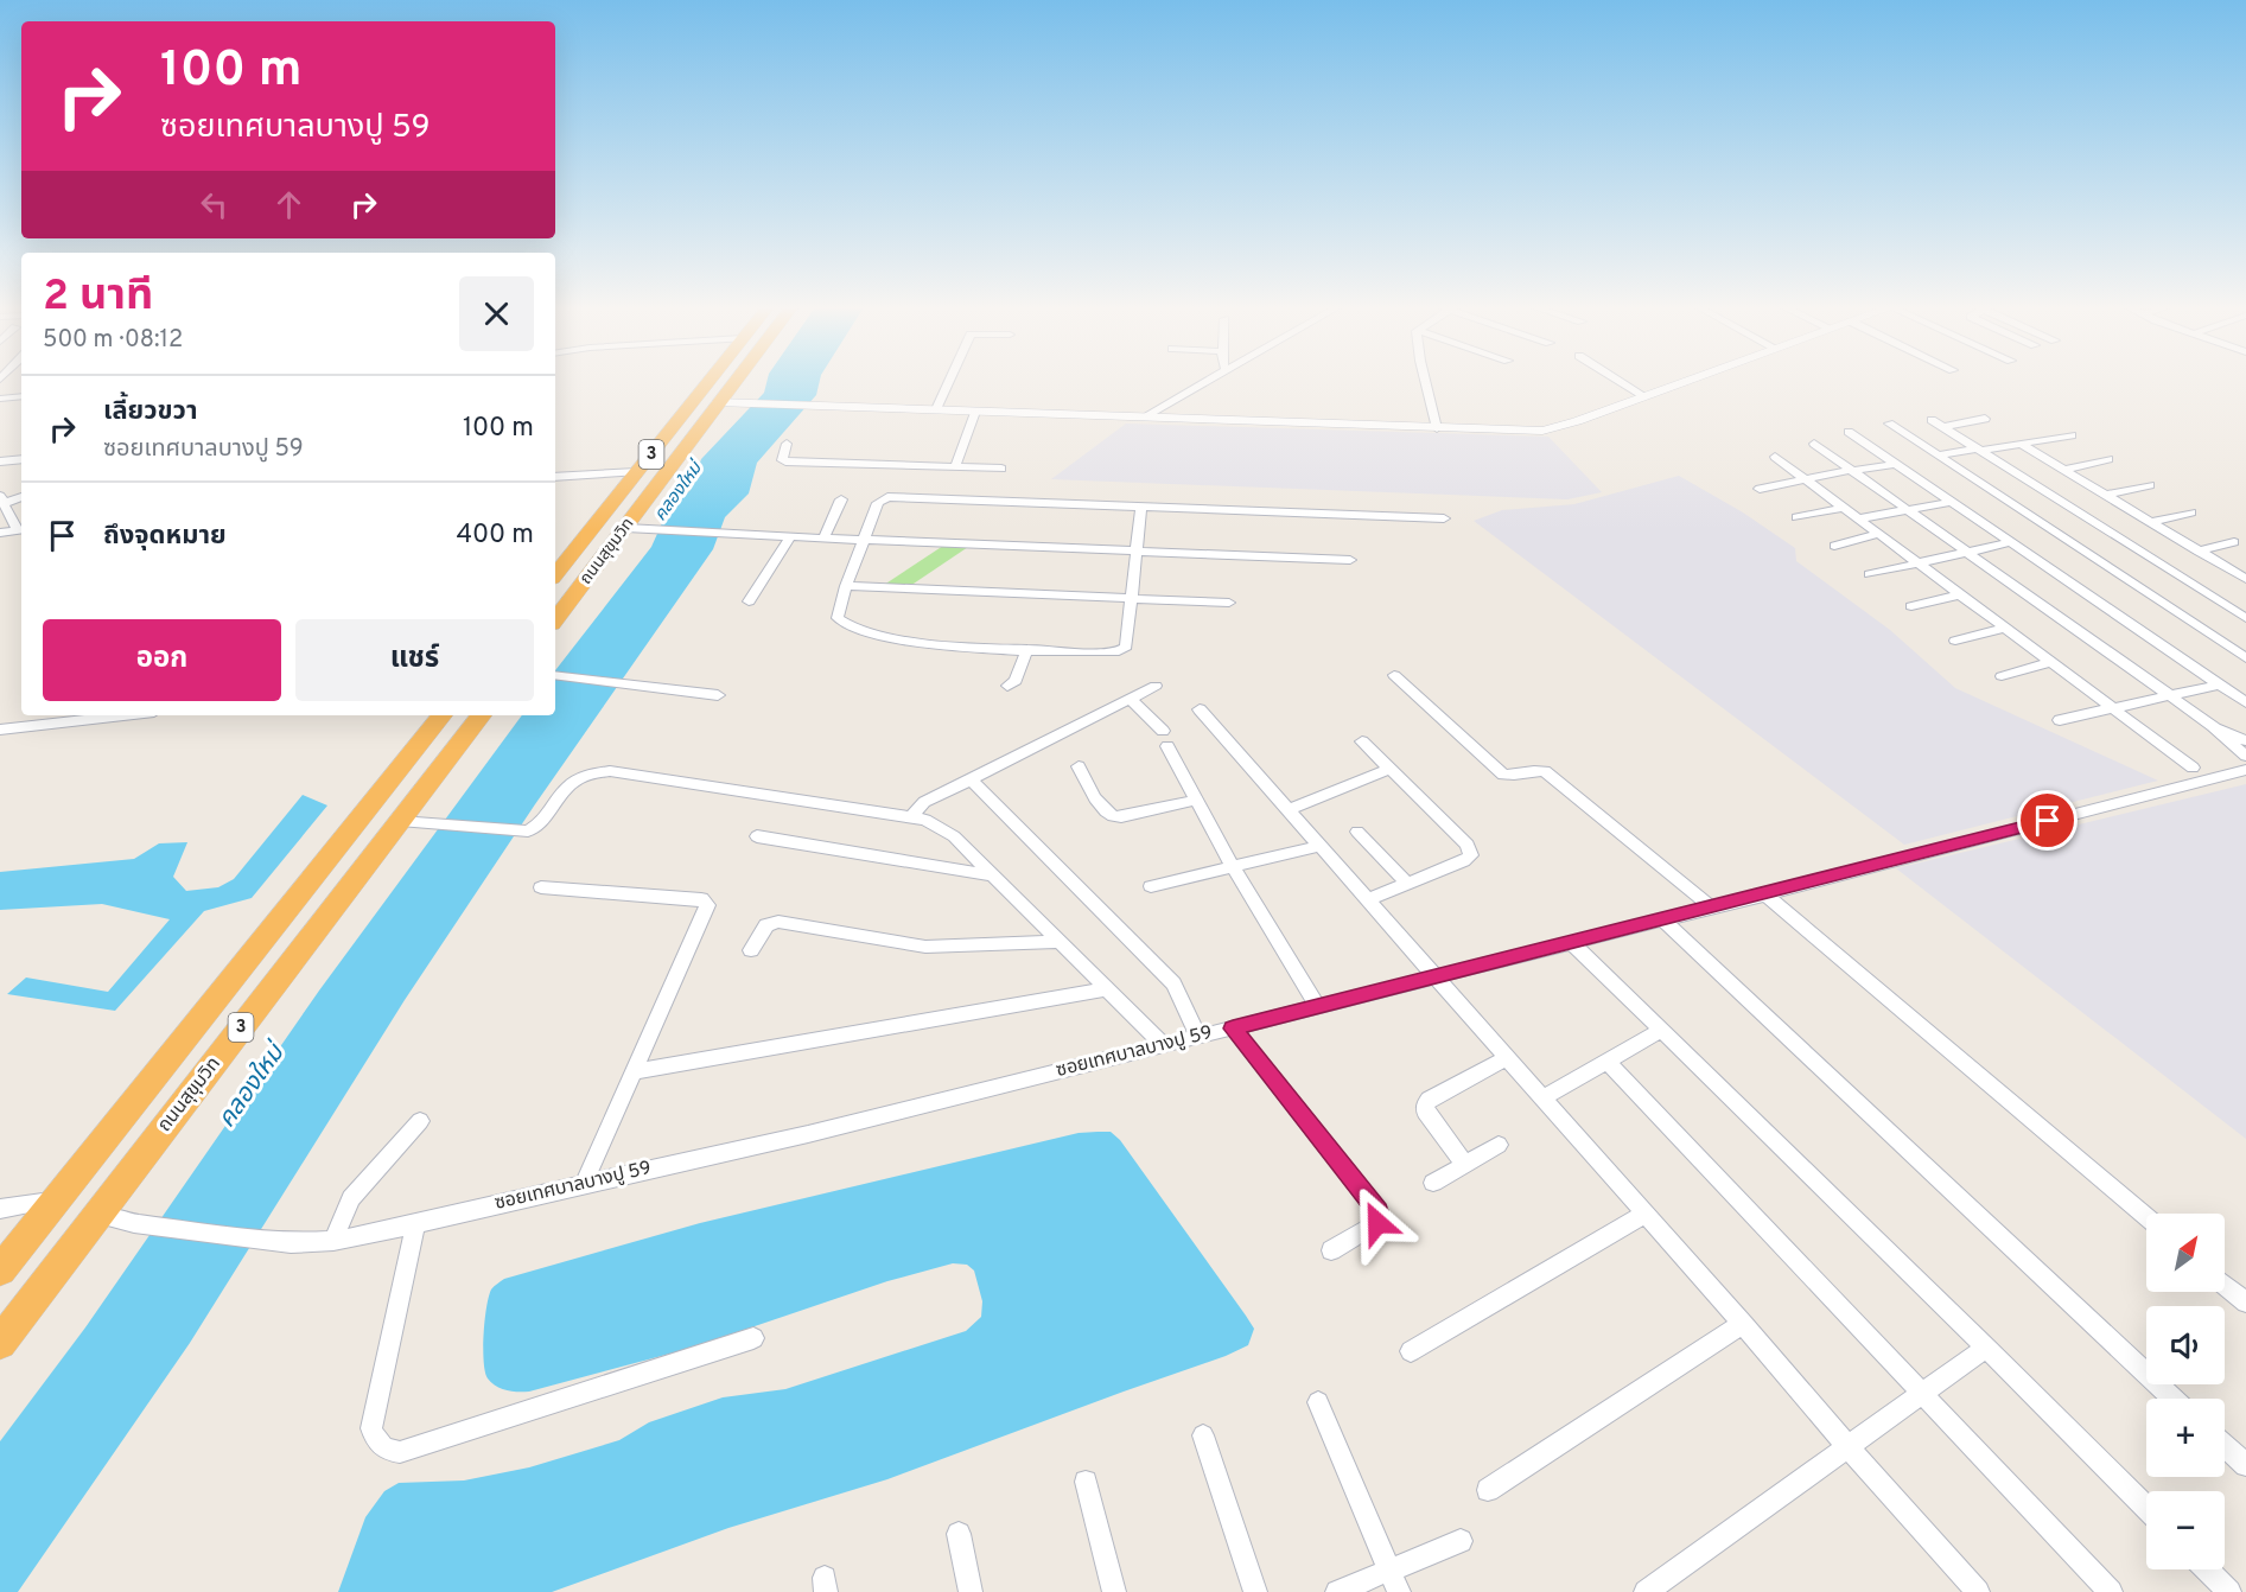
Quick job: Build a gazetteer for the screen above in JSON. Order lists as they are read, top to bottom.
{
  "streets": {
    "highway": ["3", "ถนนสุขุมวิท"],
    "street": ["ซอยเทศบาลบางปู 59"]
  },
  "crossings": [
    ["ถนนสุขุมวิท", "ซอยเทศบาลบางปู 59"]
  ],
  "water": ["คลองใหม่"],
  "north": "top right",
  "page": {
    "turn": ["100 m", "ซอยเทศบาลบางปู 59"],
    "heading": ["2 นาที", "500 m · 08:12"],
    "list": [
      {
        "name": "เลี้ยวขวา",
        "note": "ซอยเทศบาลบางปู 59",
        "value": "100 m"
      },
      {
        "name": "ถึงจุดหมาย",
        "value": "400 m"
      }
    ],
    "buttons": ["ออก", "แชร์"],
    "map_buttons": ["+", "−"]
  }
}
